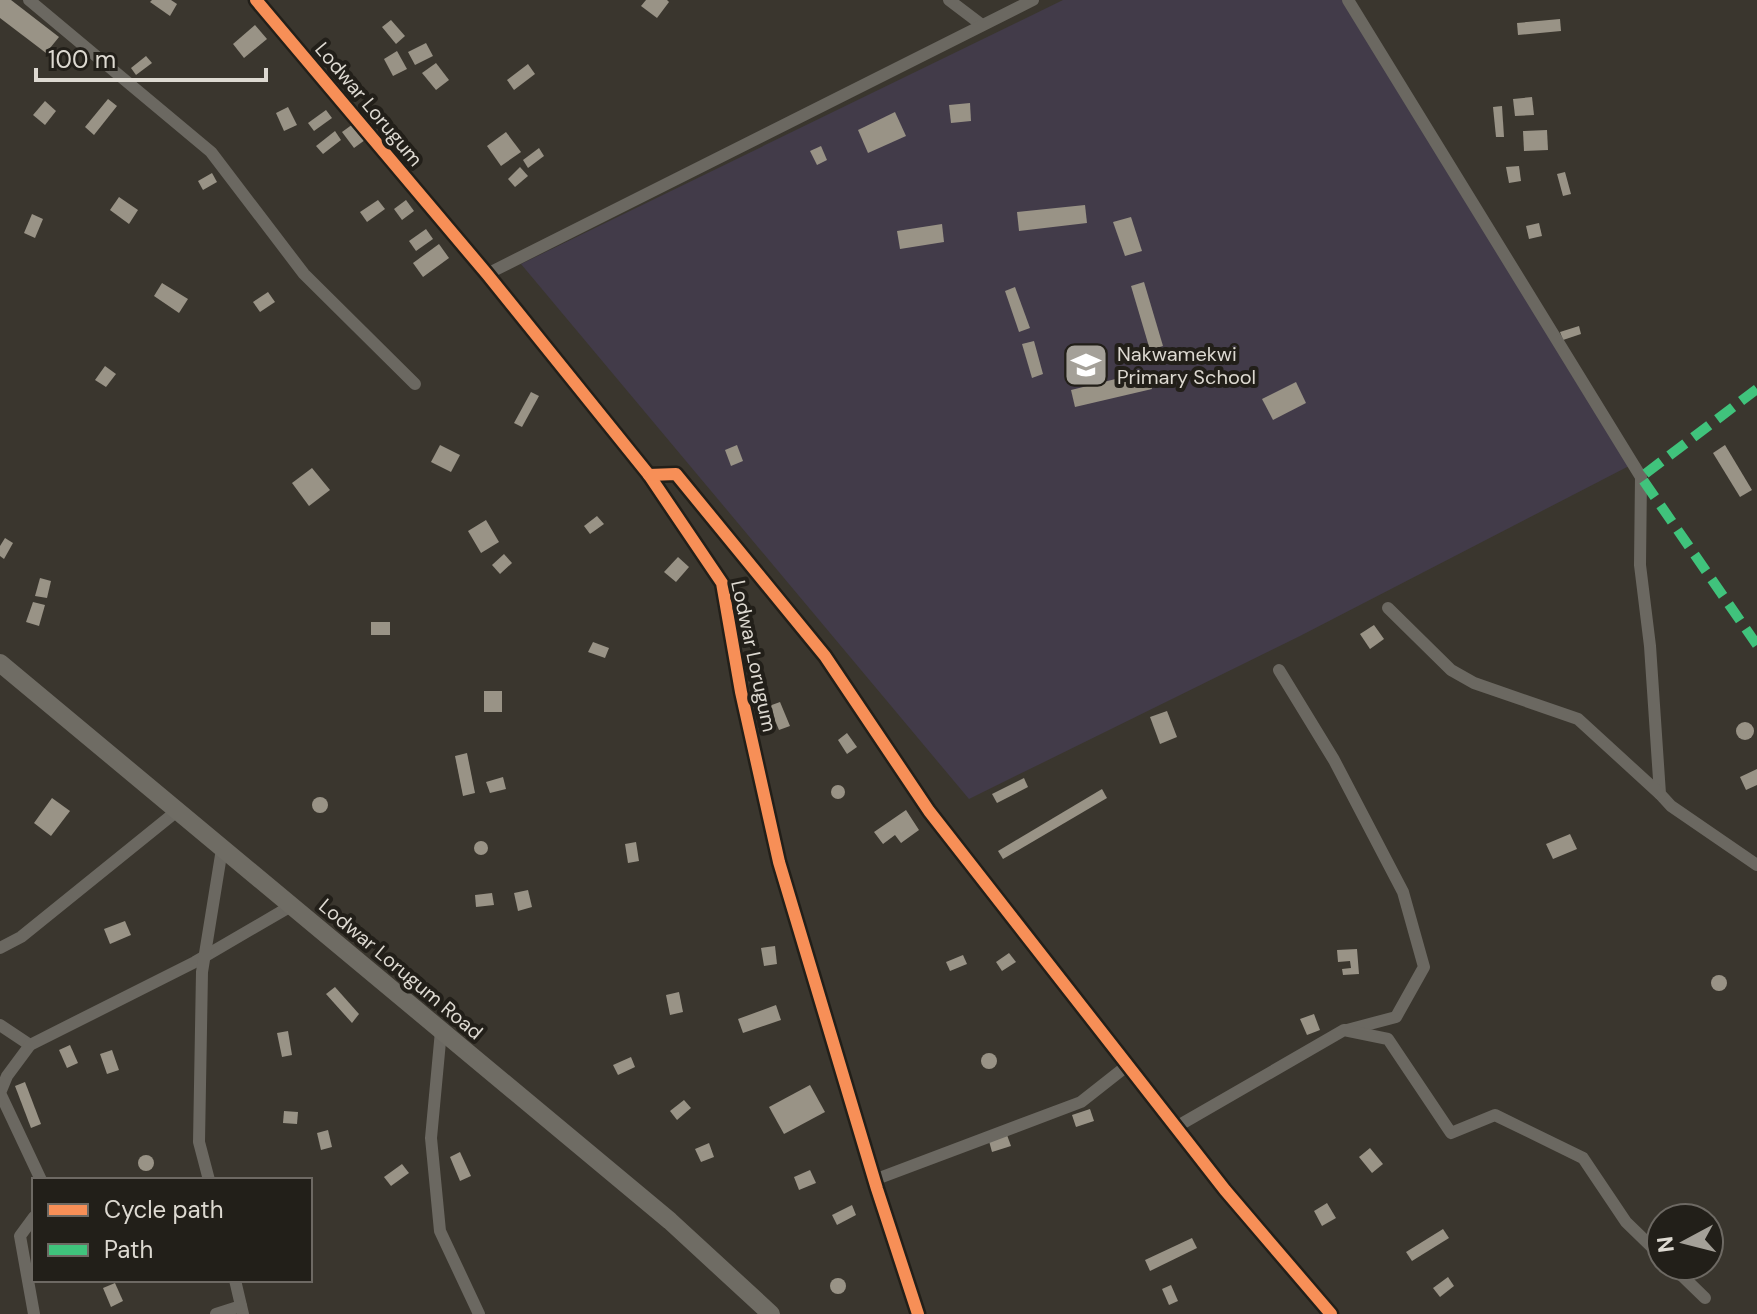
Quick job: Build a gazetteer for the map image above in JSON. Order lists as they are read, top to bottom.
{
  "streets": {
    "main road": ["Lodwar Lorugum Road"],
    "street": ["Lodwar Lorugum"]
  },
  "places": {
    "school or university": ["Nakwamekwi Primary School"]
  },
  "legend": ["Cycle path", "Path"],
  "scale_bar": "100 m",
  "north": "left"
}
